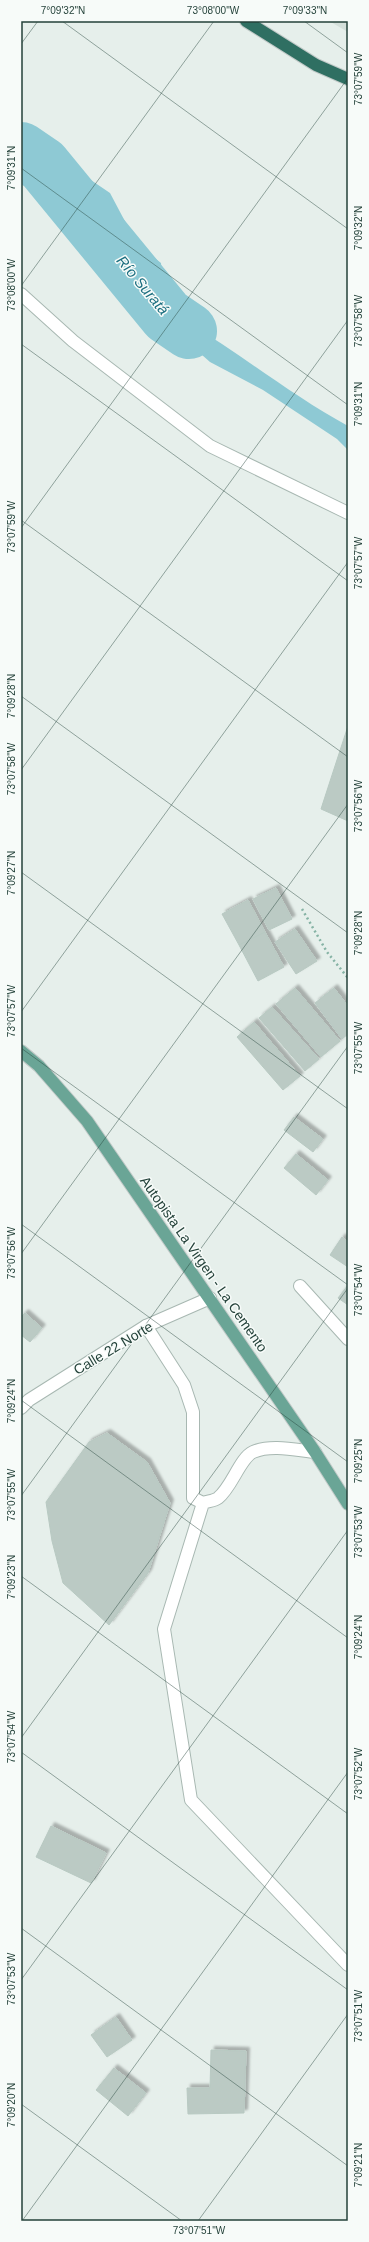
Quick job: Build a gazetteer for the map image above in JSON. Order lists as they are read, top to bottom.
{
  "streets": {
    "main road": ["Autopista La Virgen - La Cemento"],
    "street": ["Calle 22 Norte"]
  },
  "crossings": [
    ["Autopista La Virgen - La Cemento", "Calle 22 Norte"]
  ],
  "water": ["Río Suratá"],
  "coordinates": [
    "7°09'32\"N",
    "73°08'00\"W",
    "7°09'33\"N",
    "73°07'59\"W",
    "7°09'31\"N",
    "73°07'58\"W",
    "73°07'57\"W",
    "7°09'28\"N",
    "73°07'56\"W",
    "7°09'27\"N",
    "73°07'55\"W",
    "73°07'54\"W",
    "7°09'24\"N",
    "7°09'25\"N",
    "73°07'53\"W",
    "7°09'23\"N",
    "73°07'52\"W",
    "73°07'51\"W",
    "7°09'20\"N",
    "7°09'21\"N"
  ]
}
